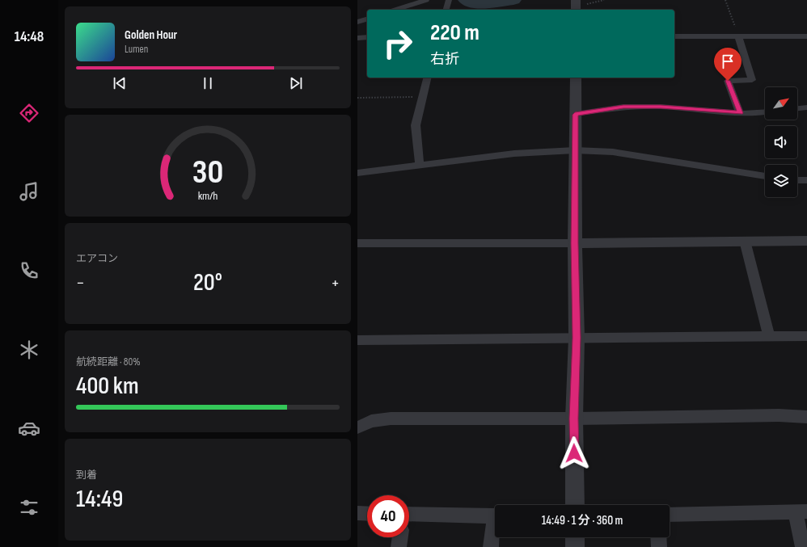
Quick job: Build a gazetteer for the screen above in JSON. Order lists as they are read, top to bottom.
{
  "north": "top right",
  "page": {
    "tabs": "14:48",
    "turn": ["220 m", "右折"],
    "song": ["Golden Hour", "Lumen"],
    "tile": [
      "エアコン",
      ["航続距離 · 80%", "400 km"],
      ["到着", "14:49"]
    ],
    "heat": ["−", "20°", "+"],
    "limit": "40",
    "trip": "14:49 · 1 分 · 360 m",
    "gauge": ["30", "km/h"]
  }
}
